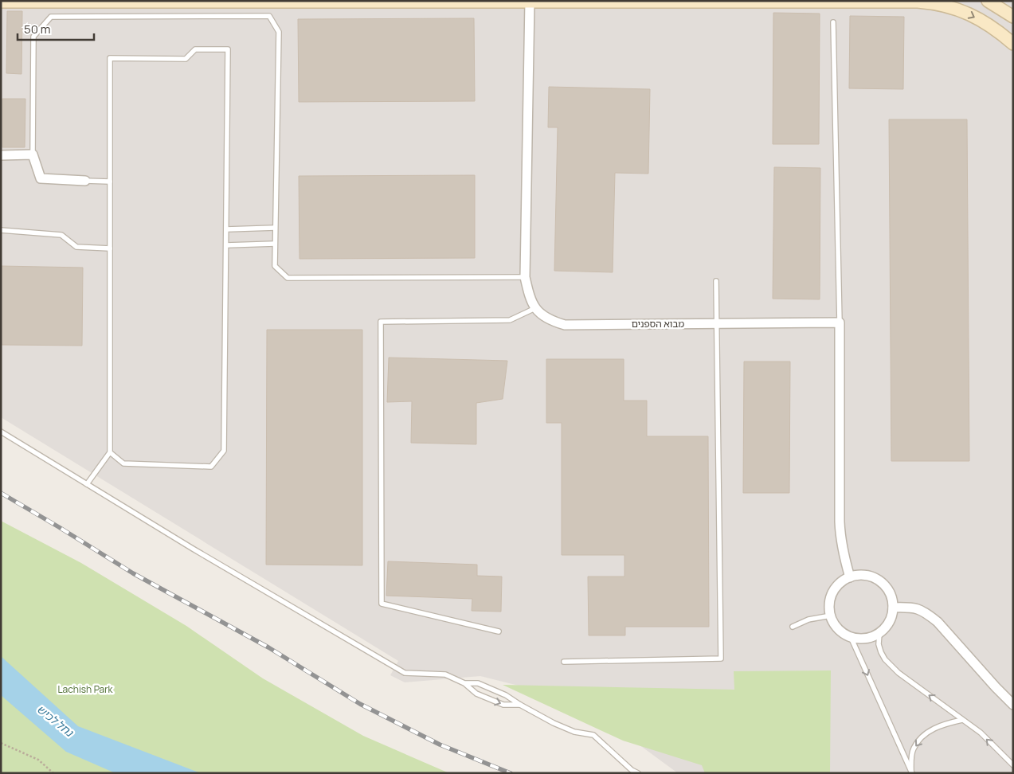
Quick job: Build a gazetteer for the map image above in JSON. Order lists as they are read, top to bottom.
{
  "streets": {
    "street": ["מבוא הספנים"]
  },
  "water": ["נחל לכיש"],
  "parks": ["Lachish Park"],
  "scale_bar": "50 m"
}
